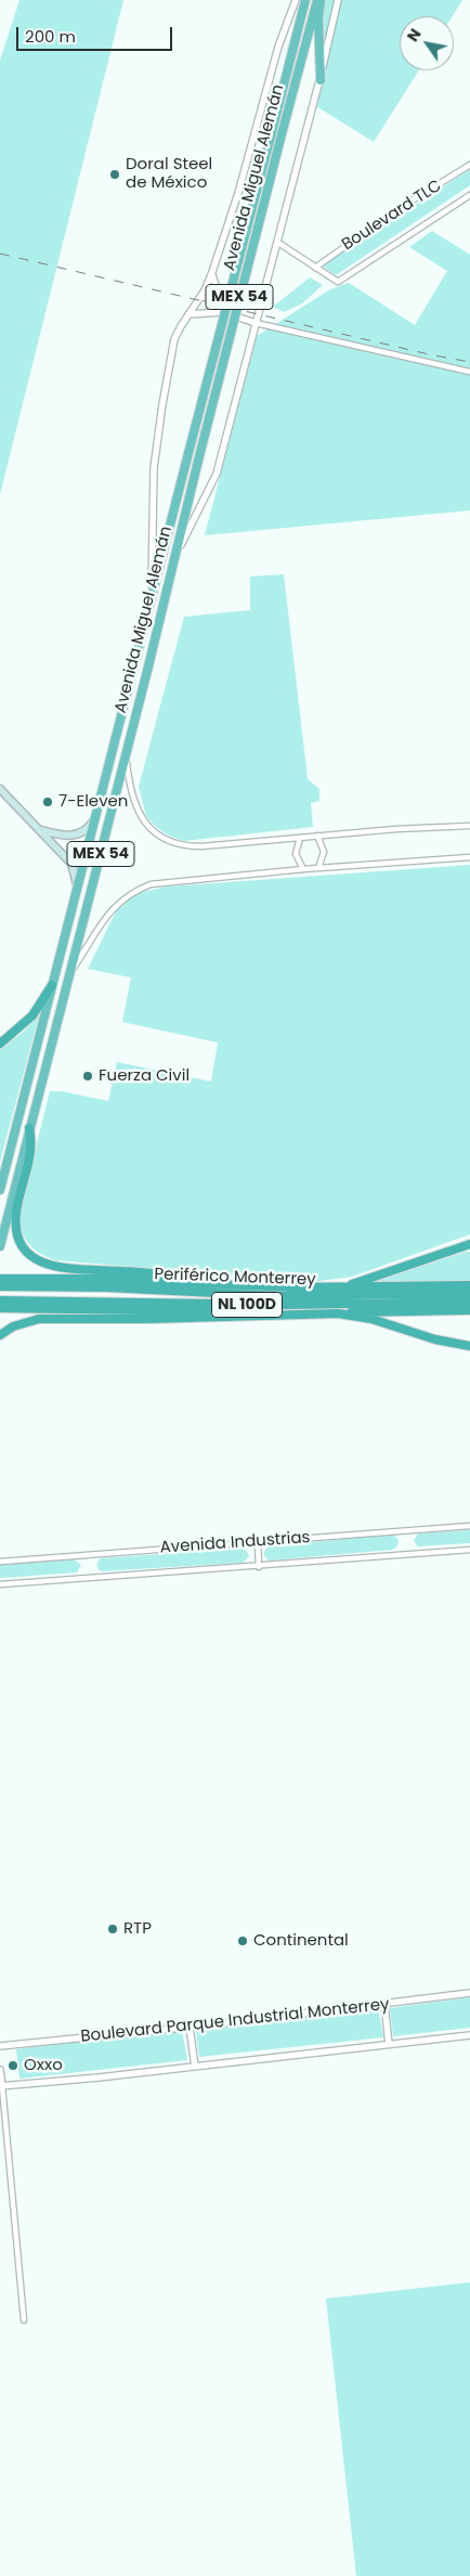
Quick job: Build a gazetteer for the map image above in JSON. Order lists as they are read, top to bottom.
{
  "streets": {
    "highway": [
      "Avenida Miguel Alemán",
      "MEX 54",
      "Periférico Monterrey",
      "NL 100D"
    ],
    "street": ["Boulevard TLC", "Avenida Industrias", "Boulevard Parque Industrial Monterrey"]
  },
  "places": [
    "Doral Steel de México",
    "7-Eleven",
    "Fuerza Civil",
    "RTP",
    "Continental",
    "Oxxo"
  ],
  "scale_bar": "200 m",
  "north": "top left"
}
